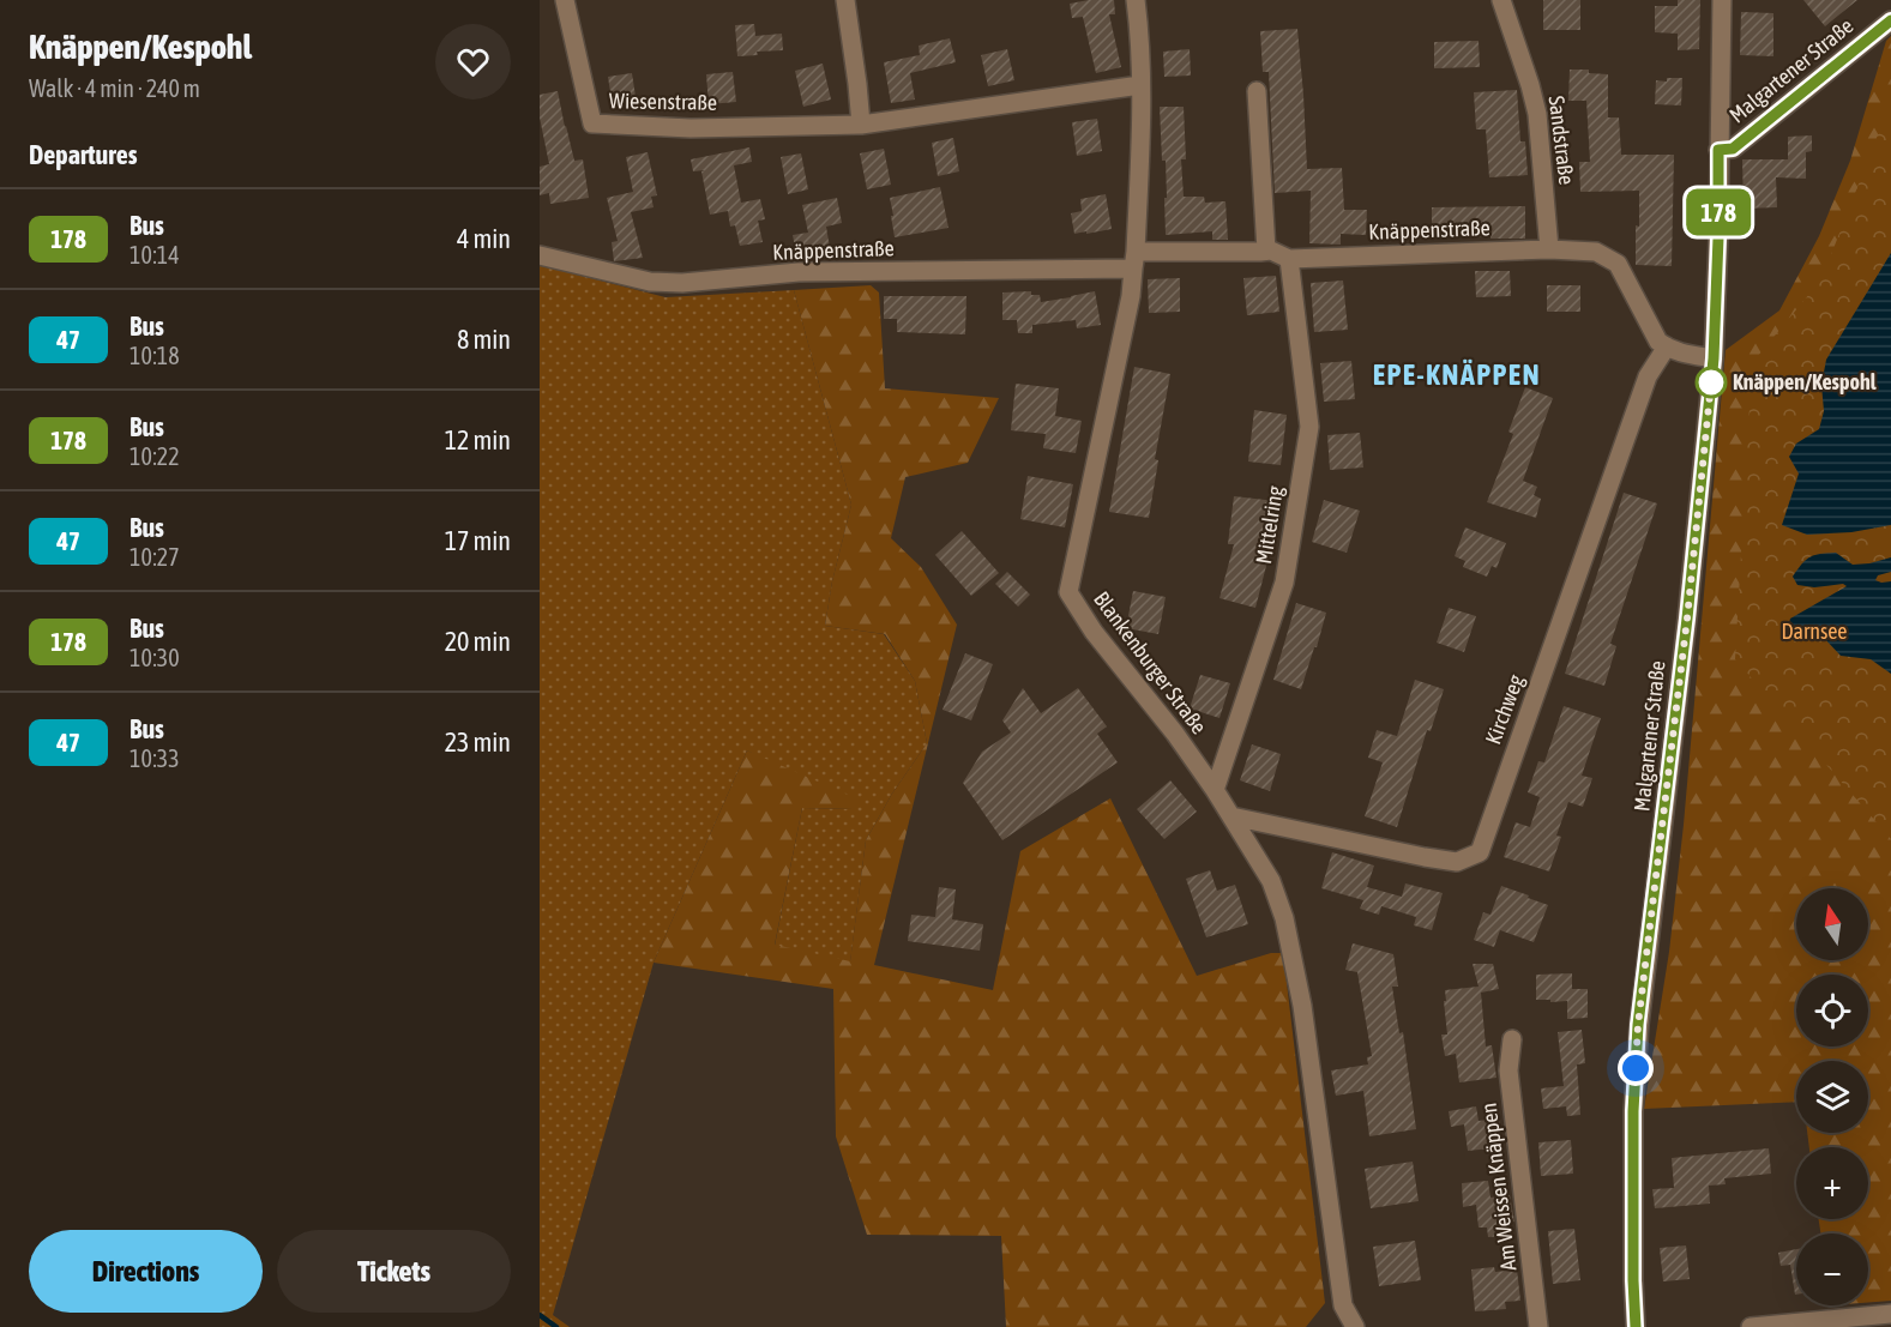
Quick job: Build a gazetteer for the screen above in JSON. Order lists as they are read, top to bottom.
{
  "streets": {
    "street": [
      "Malgartener Straße",
      "Wiesenstraße",
      "Sandstraße",
      "Knäppenstraße",
      "Mittelring",
      "Blankenburger Straße",
      "Kirchweg",
      "Am Weissen Knäppen"
    ]
  },
  "crossings": [
    ["Wiesenstraße", "Blankenburger Straße"],
    ["Sandstraße", "Knäppenstraße"],
    ["Knäppenstraße", "Mittelring"],
    ["Knäppenstraße", "Blankenburger Straße"],
    ["Knäppenstraße", "Kirchweg"],
    ["Mittelring", "Blankenburger Straße"],
    ["Blankenburger Straße", "Kirchweg"]
  ],
  "districts": ["EPE-KNÄPPEN"],
  "parks": ["Darnsee"],
  "places": ["Knäppen/Kespohl"],
  "lines": ["bus line 178"],
  "north": "top",
  "page": {
    "heading": [
      ["Knäppen/Kespohl", "Walk · 4 min · 240 m"],
      "Departures"
    ],
    "on_map": "178",
    "list": [
      {
        "mark": "178",
        "name": "Bus",
        "note": "10:14",
        "value": "4 min"
      },
      {
        "mark": "47",
        "name": "Bus",
        "note": "10:18",
        "value": "8 min"
      },
      {
        "mark": "178",
        "name": "Bus",
        "note": "10:22",
        "value": "12 min"
      },
      {
        "mark": "47",
        "name": "Bus",
        "note": "10:27",
        "value": "17 min"
      },
      {
        "mark": "178",
        "name": "Bus",
        "note": "10:30",
        "value": "20 min"
      },
      {
        "mark": "47",
        "name": "Bus",
        "note": "10:33",
        "value": "23 min"
      }
    ],
    "map_buttons": ["+", "−"],
    "buttons": ["Directions", "Tickets"]
  }
}
